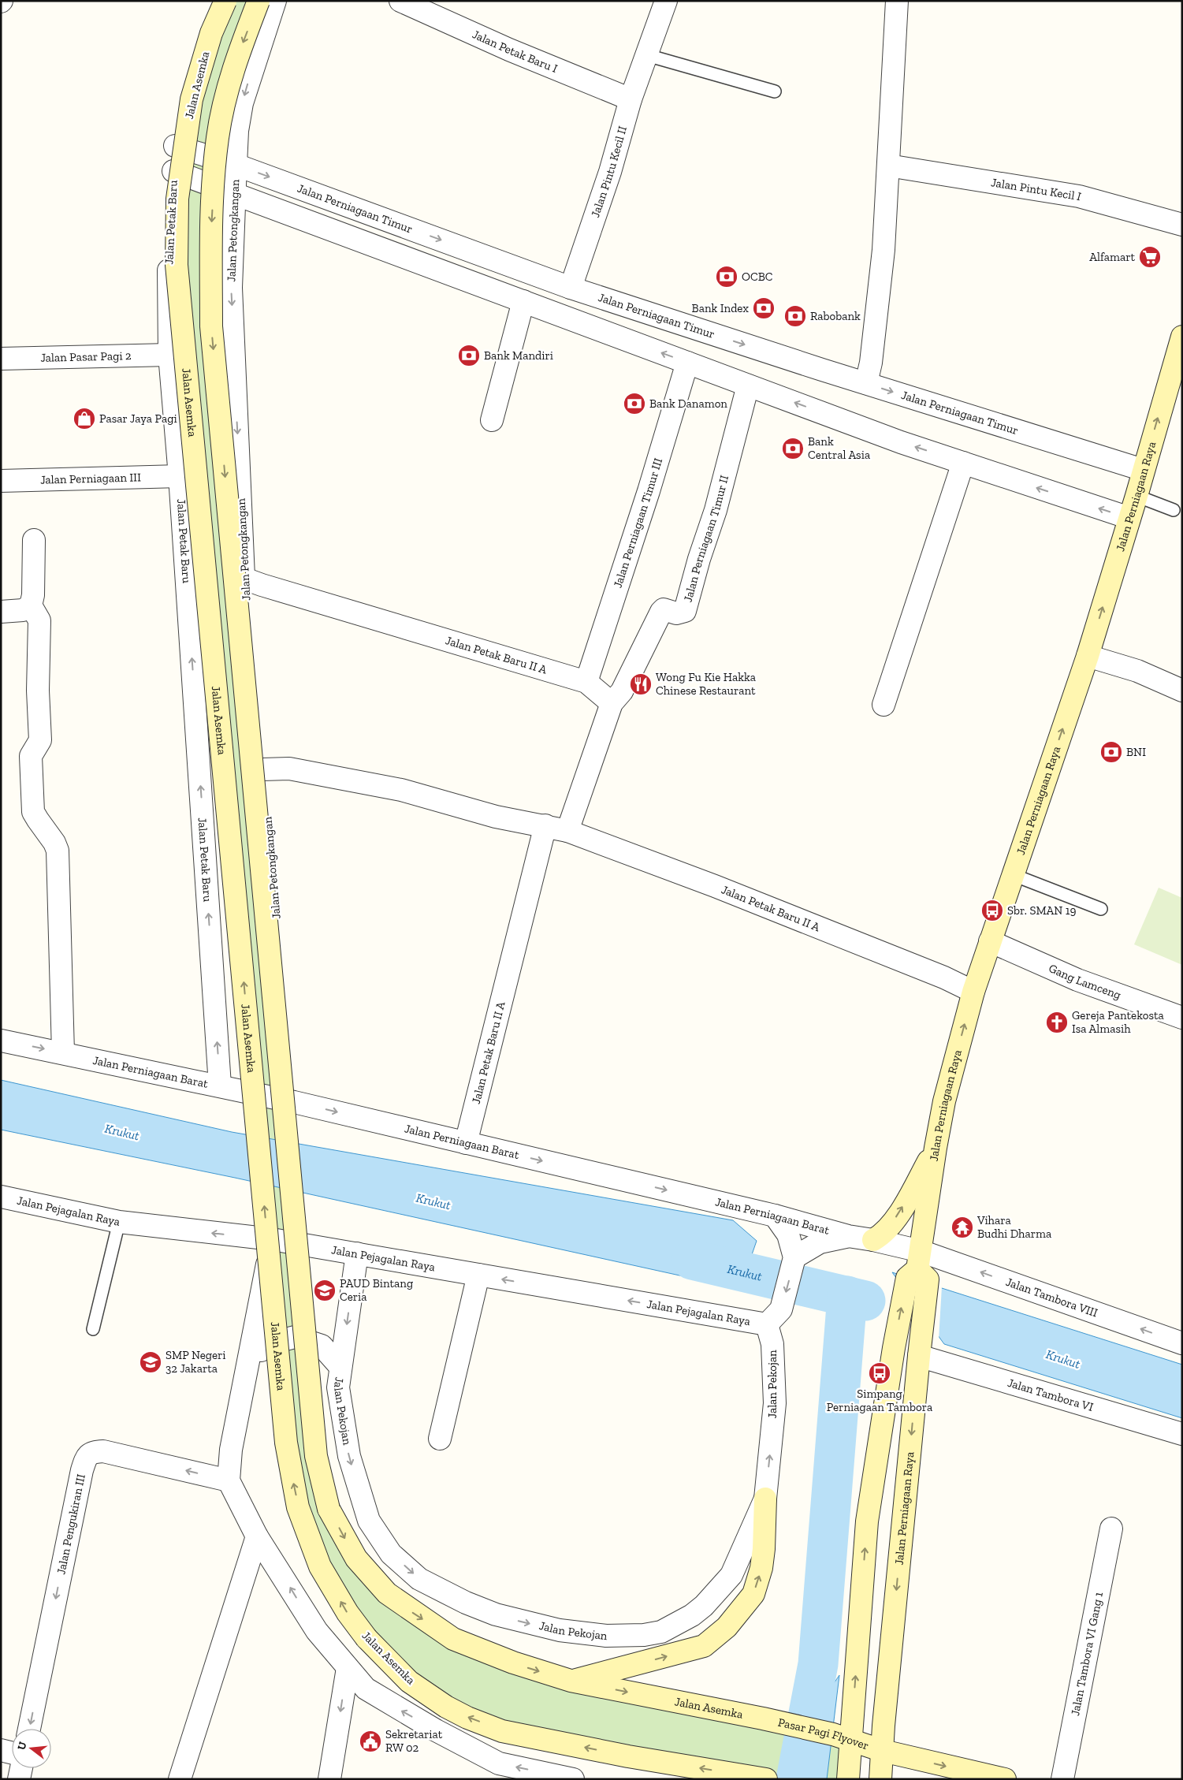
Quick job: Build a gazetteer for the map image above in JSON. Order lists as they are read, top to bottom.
{
  "streets": {
    "main road": ["Jalan Asemka", "Jalan Perniagaan Raya", "Pasar Pagi Flyover"],
    "street": [
      "Jalan Petak Baru I",
      "Jalan Pintu Kecil II",
      "Jalan Pintu Kecil I",
      "Jalan Perniagaan Timur",
      "Jalan Petak Baru",
      "Jalan Petongkangan",
      "Jalan Pasar Pagi 2",
      "Jalan Perniagaan III",
      "Jalan Perniagaan Timur III",
      "Jalan Perniagaan Timur II",
      "Jalan Petak Baru II A",
      "Gang Lamceng",
      "Jalan Perniagaan Barat",
      "Jalan Pejagalan Raya",
      "Jalan Tambora VIII",
      "Jalan Pekojan",
      "Jalan Tambora VI",
      "Jalan Pengukiran III",
      "Jalan Tambora VI Gang 1"
    ]
  },
  "crossings": [
    ["Jalan Petak Baru I", "Jalan Pintu Kecil II"],
    ["Jalan Asemka", "Pasar Pagi Flyover"],
    ["Jalan Pintu Kecil II", "Jalan Perniagaan Timur"],
    ["Jalan Perniagaan Timur", "Jalan Petak Baru"],
    ["Jalan Perniagaan Timur", "Jalan Petongkangan"],
    ["Jalan Perniagaan Timur", "Jalan Perniagaan Raya"],
    ["Jalan Petak Baru", "Jalan Pasar Pagi 2"],
    ["Jalan Petak Baru", "Jalan Perniagaan III"],
    ["Jalan Petak Baru", "Jalan Perniagaan Barat"],
    ["Jalan Petongkangan", "Jalan Petak Baru II A"],
    ["Jalan Petongkangan", "Jalan Perniagaan Barat"],
    ["Jalan Perniagaan Raya", "Jalan Petak Baru II A"],
    ["Jalan Perniagaan Raya", "Gang Lamceng"],
    ["Jalan Perniagaan Raya", "Jalan Perniagaan Barat"],
    ["Jalan Perniagaan Raya", "Jalan Tambora VIII"],
    ["Jalan Perniagaan Raya", "Jalan Tambora VI"],
    ["Jalan Perniagaan Raya", "Pasar Pagi Flyover"],
    ["Jalan Perniagaan Timur III", "Jalan Petak Baru II A"],
    ["Jalan Perniagaan Timur II", "Jalan Petak Baru II A"],
    ["Jalan Petak Baru II A", "Jalan Perniagaan Barat"],
    ["Jalan Perniagaan Barat", "Jalan Tambora VIII"],
    ["Jalan Pejagalan Raya", "Jalan Pekojan"]
  ],
  "one_way": [
    "Jalan Petongkangan",
    "Jalan Perniagaan Barat",
    "Jalan Pejagalan Raya",
    "Jalan Tambora VIII",
    "Pasar Pagi Flyover"
  ],
  "water": ["Krukut"],
  "places": {
    "supermarket": ["Alfamart"],
    "bank": [
      "OCBC",
      "Bank Index",
      "Rabobank",
      "Bank Mandiri",
      "Bank Danamon",
      "Bank Central Asia",
      "BNI"
    ],
    "shop": ["Pasar Jaya Pagi"],
    "restaurant": ["Wong Fu Kie Hakka Chinese Restaurant"],
    "bus stop": ["Sbr. SMAN 19", "Simpang Perniagaan Tambora"],
    "church": ["Gereja Pantekosta Isa Almasih"],
    "temple": ["Vihara Budhi Dharma"],
    "school or university": ["PAUD Bintang Ceria", "SMP Negeri 32 Jakarta"],
    "public building": ["Sekretariat RW 02"]
  },
  "north": "left"
}
